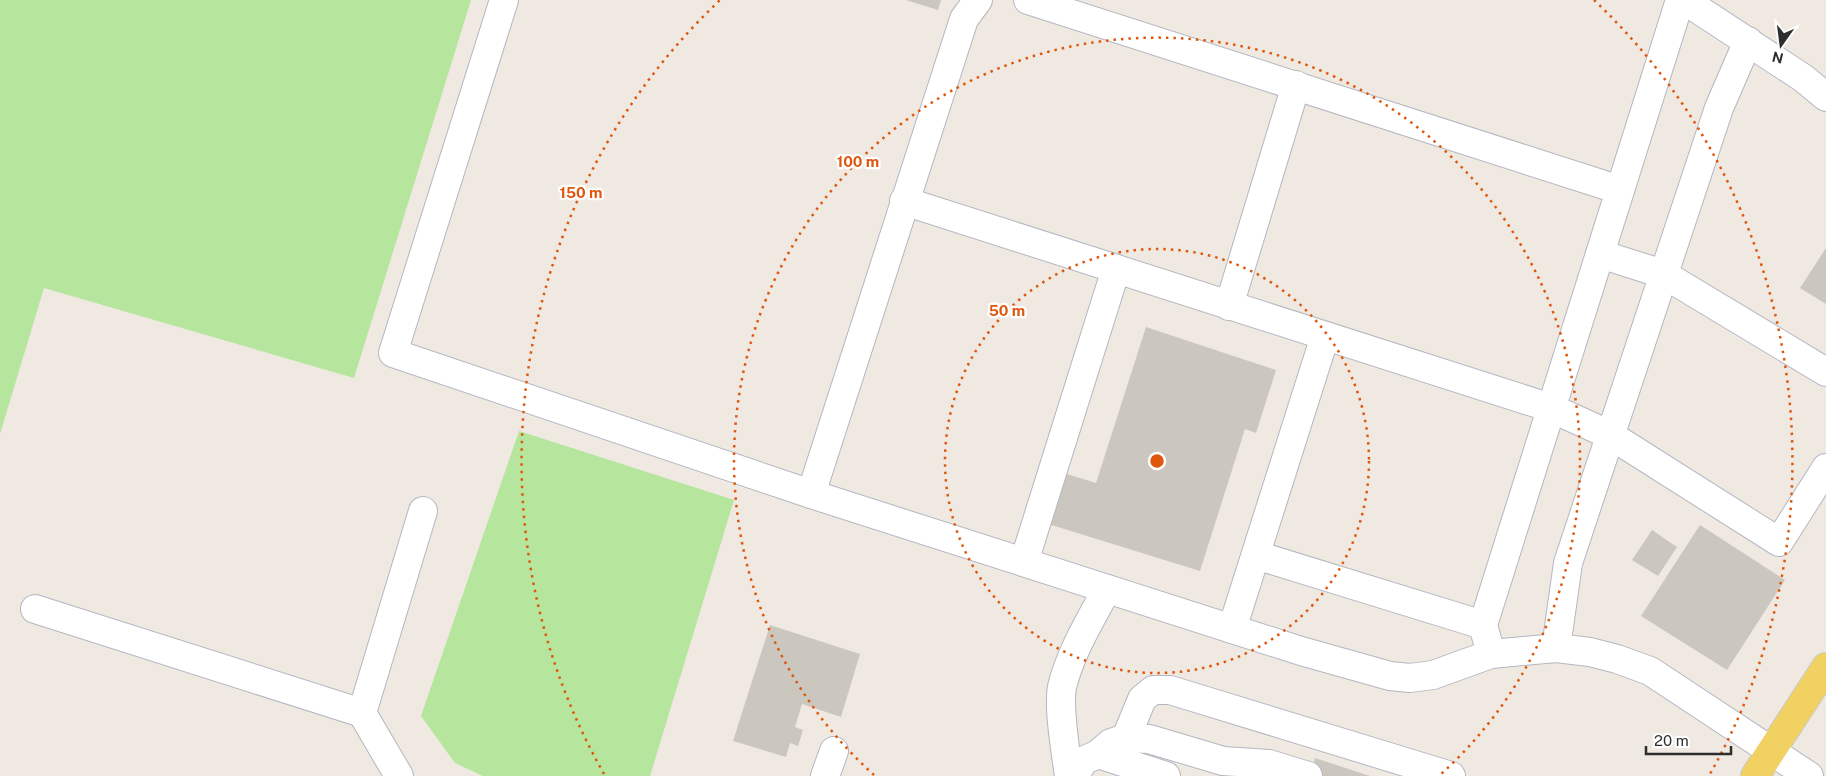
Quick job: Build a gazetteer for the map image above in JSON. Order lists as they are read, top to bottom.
{
  "scale_bar": "20 m",
  "north": "bottom",
  "rings": ["100 m", "150 m", "50 m"]
}
